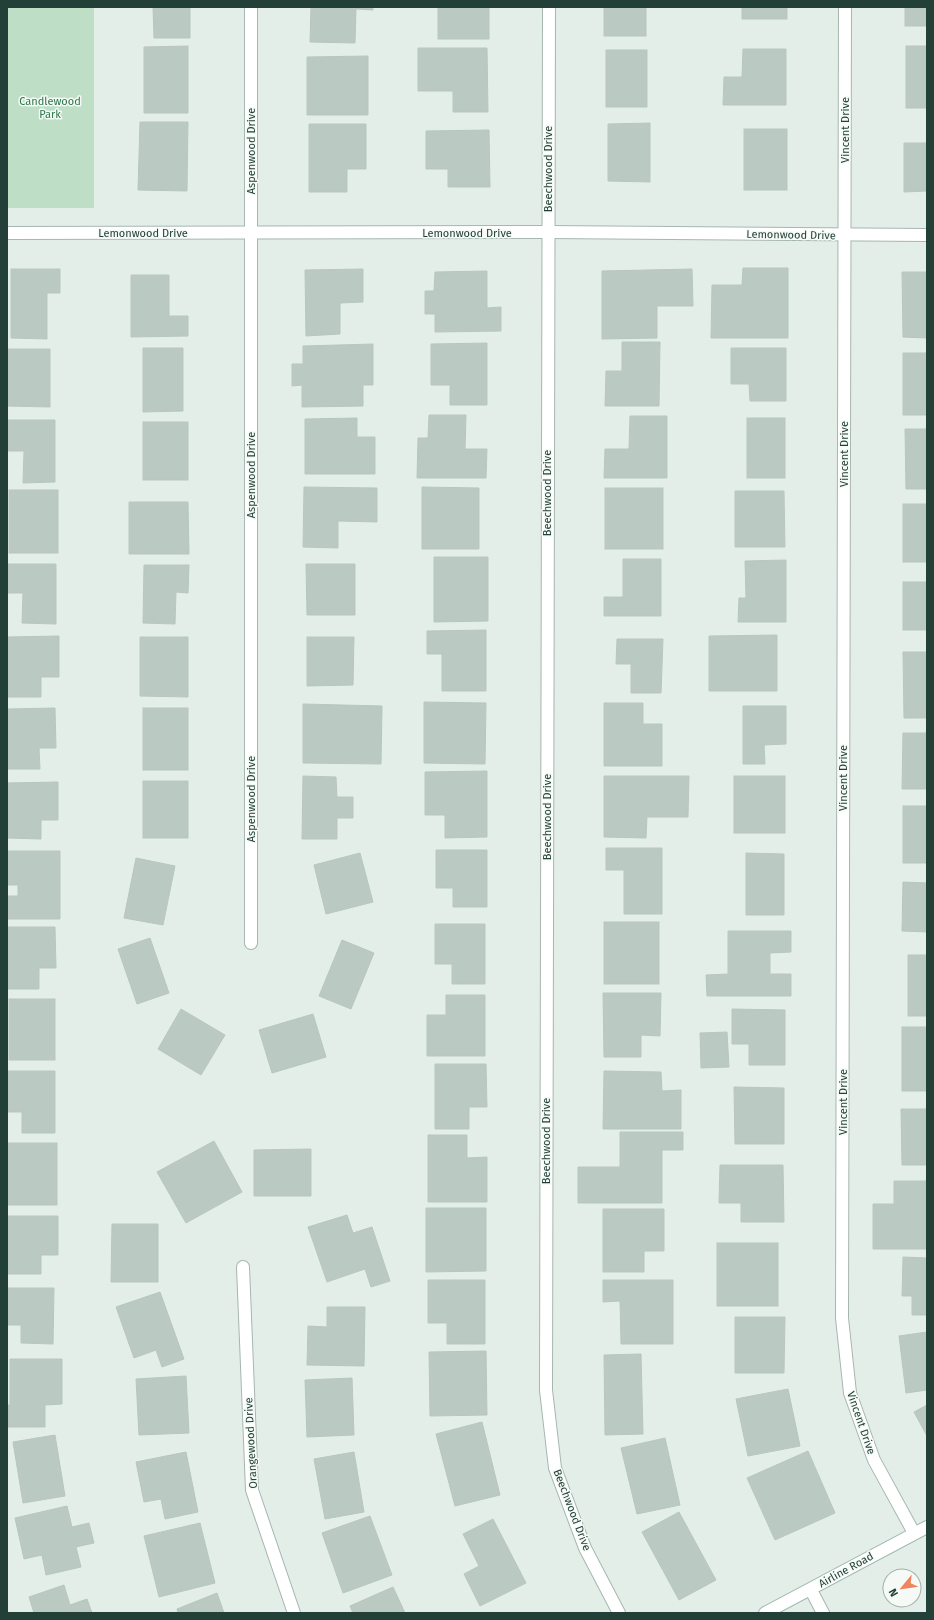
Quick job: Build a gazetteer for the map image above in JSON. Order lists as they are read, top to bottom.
{
  "streets": {
    "street": [
      "Vincent Drive",
      "Aspenwood Drive",
      "Beechwood Drive",
      "Lemonwood Drive",
      "Orangewood Drive",
      "Airline Road"
    ]
  },
  "crossings": [
    ["Vincent Drive", "Lemonwood Drive"],
    ["Vincent Drive", "Airline Road"],
    ["Aspenwood Drive", "Lemonwood Drive"],
    ["Beechwood Drive", "Lemonwood Drive"]
  ],
  "parks": ["Candlewood Park"],
  "north": "bottom left"
}
